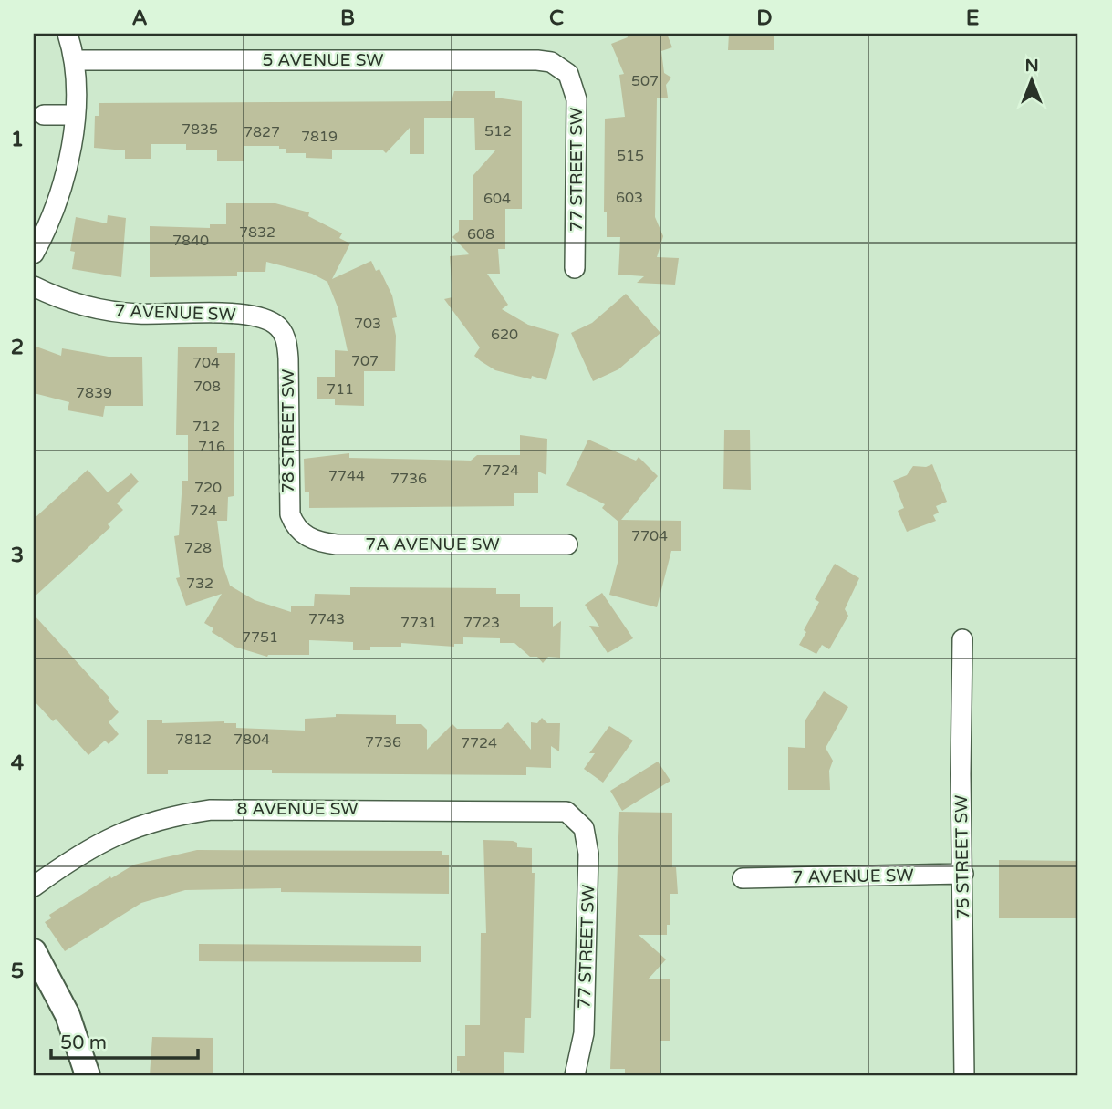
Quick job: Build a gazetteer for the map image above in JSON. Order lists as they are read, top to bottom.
{
  "streets": {
    "street": [
      "5 AVENUE SW",
      "77 STREET SW",
      "7 AVENUE SW",
      "78 STREET SW",
      "7A AVENUE SW",
      "8 AVENUE SW",
      "75 STREET SW"
    ]
  },
  "crossings": [
    ["5 AVENUE SW", "77 STREET SW"],
    ["77 STREET SW", "8 AVENUE SW"],
    ["7 AVENUE SW", "78 STREET SW"],
    ["7 AVENUE SW", "75 STREET SW"],
    ["78 STREET SW", "7A AVENUE SW"]
  ],
  "house_numbers": [
    "507",
    "7835",
    "512",
    "7827",
    "7819",
    "515",
    "603",
    "604",
    "7832",
    "608",
    "7840",
    "703",
    "620",
    "707",
    "704",
    "708",
    "711",
    "7839",
    "712",
    "716",
    "7724",
    "7744",
    "7736",
    "720",
    "724",
    "7704",
    "728",
    "732",
    "7743",
    "7731",
    "7723",
    "7751",
    "7812",
    "7804",
    "7736",
    "7724"
  ],
  "scale_bar": "50 m",
  "north": "top",
  "grid": {
    "columns": [
      "A",
      "B",
      "C",
      "D",
      "E"
    ],
    "rows": [
      "1",
      "2",
      "3",
      "4",
      "5"
    ]
  }
}
